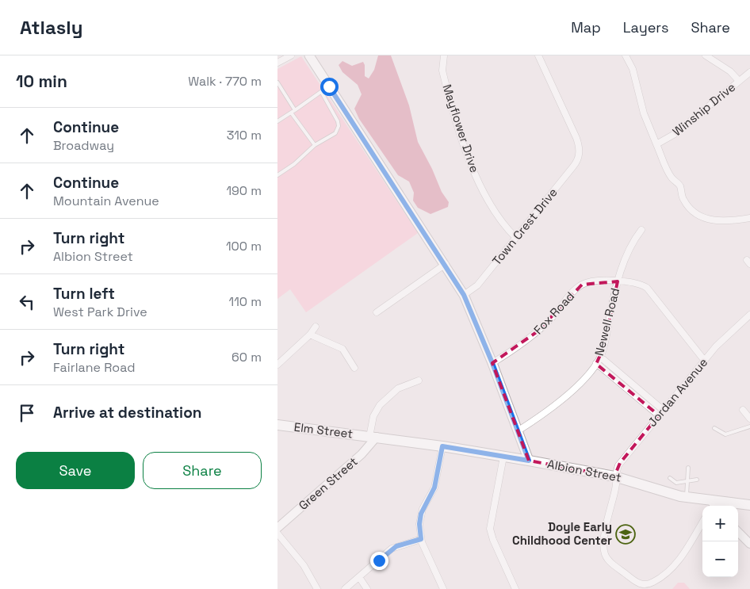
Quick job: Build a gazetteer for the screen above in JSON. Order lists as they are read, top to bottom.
{
  "streets": {
    "main road": ["Elm Street", "Albion Street"],
    "street": [
      "Winship Drive",
      "Mayflower Drive",
      "Town Crest Drive",
      "Fox Road",
      "Newell Road",
      "Jordan Avenue",
      "Green Street"
    ]
  },
  "crossings": [
    ["Mayflower Drive", "Town Crest Drive"],
    ["Fox Road", "Newell Road"],
    ["Fox Road", "Jordan Avenue"],
    ["Jordan Avenue", "Albion Street"],
    ["Elm Street", "Albion Street"],
    ["Elm Street", "Green Street"],
    ["Albion Street", "Green Street"]
  ],
  "places": {
    "school or university": ["Doyle Early Childhood Center"]
  },
  "page": {
    "header": "Atlasly",
    "nav": ["Map", "Layers", "Share"],
    "heading": ["10 min", "Walk · 770 m"],
    "list": [
      ["Continue", "Broadway", "310 m"],
      ["Continue", "Mountain Avenue", "190 m"],
      ["Turn right", "Albion Street", "100 m"],
      ["Turn left", "West Park Drive", "110 m"],
      ["Turn right", "Fairlane Road", "60 m"],
      "Arrive at destination"
    ],
    "buttons": ["Save", "Share"],
    "map_buttons": ["+", "−"]
  }
}
